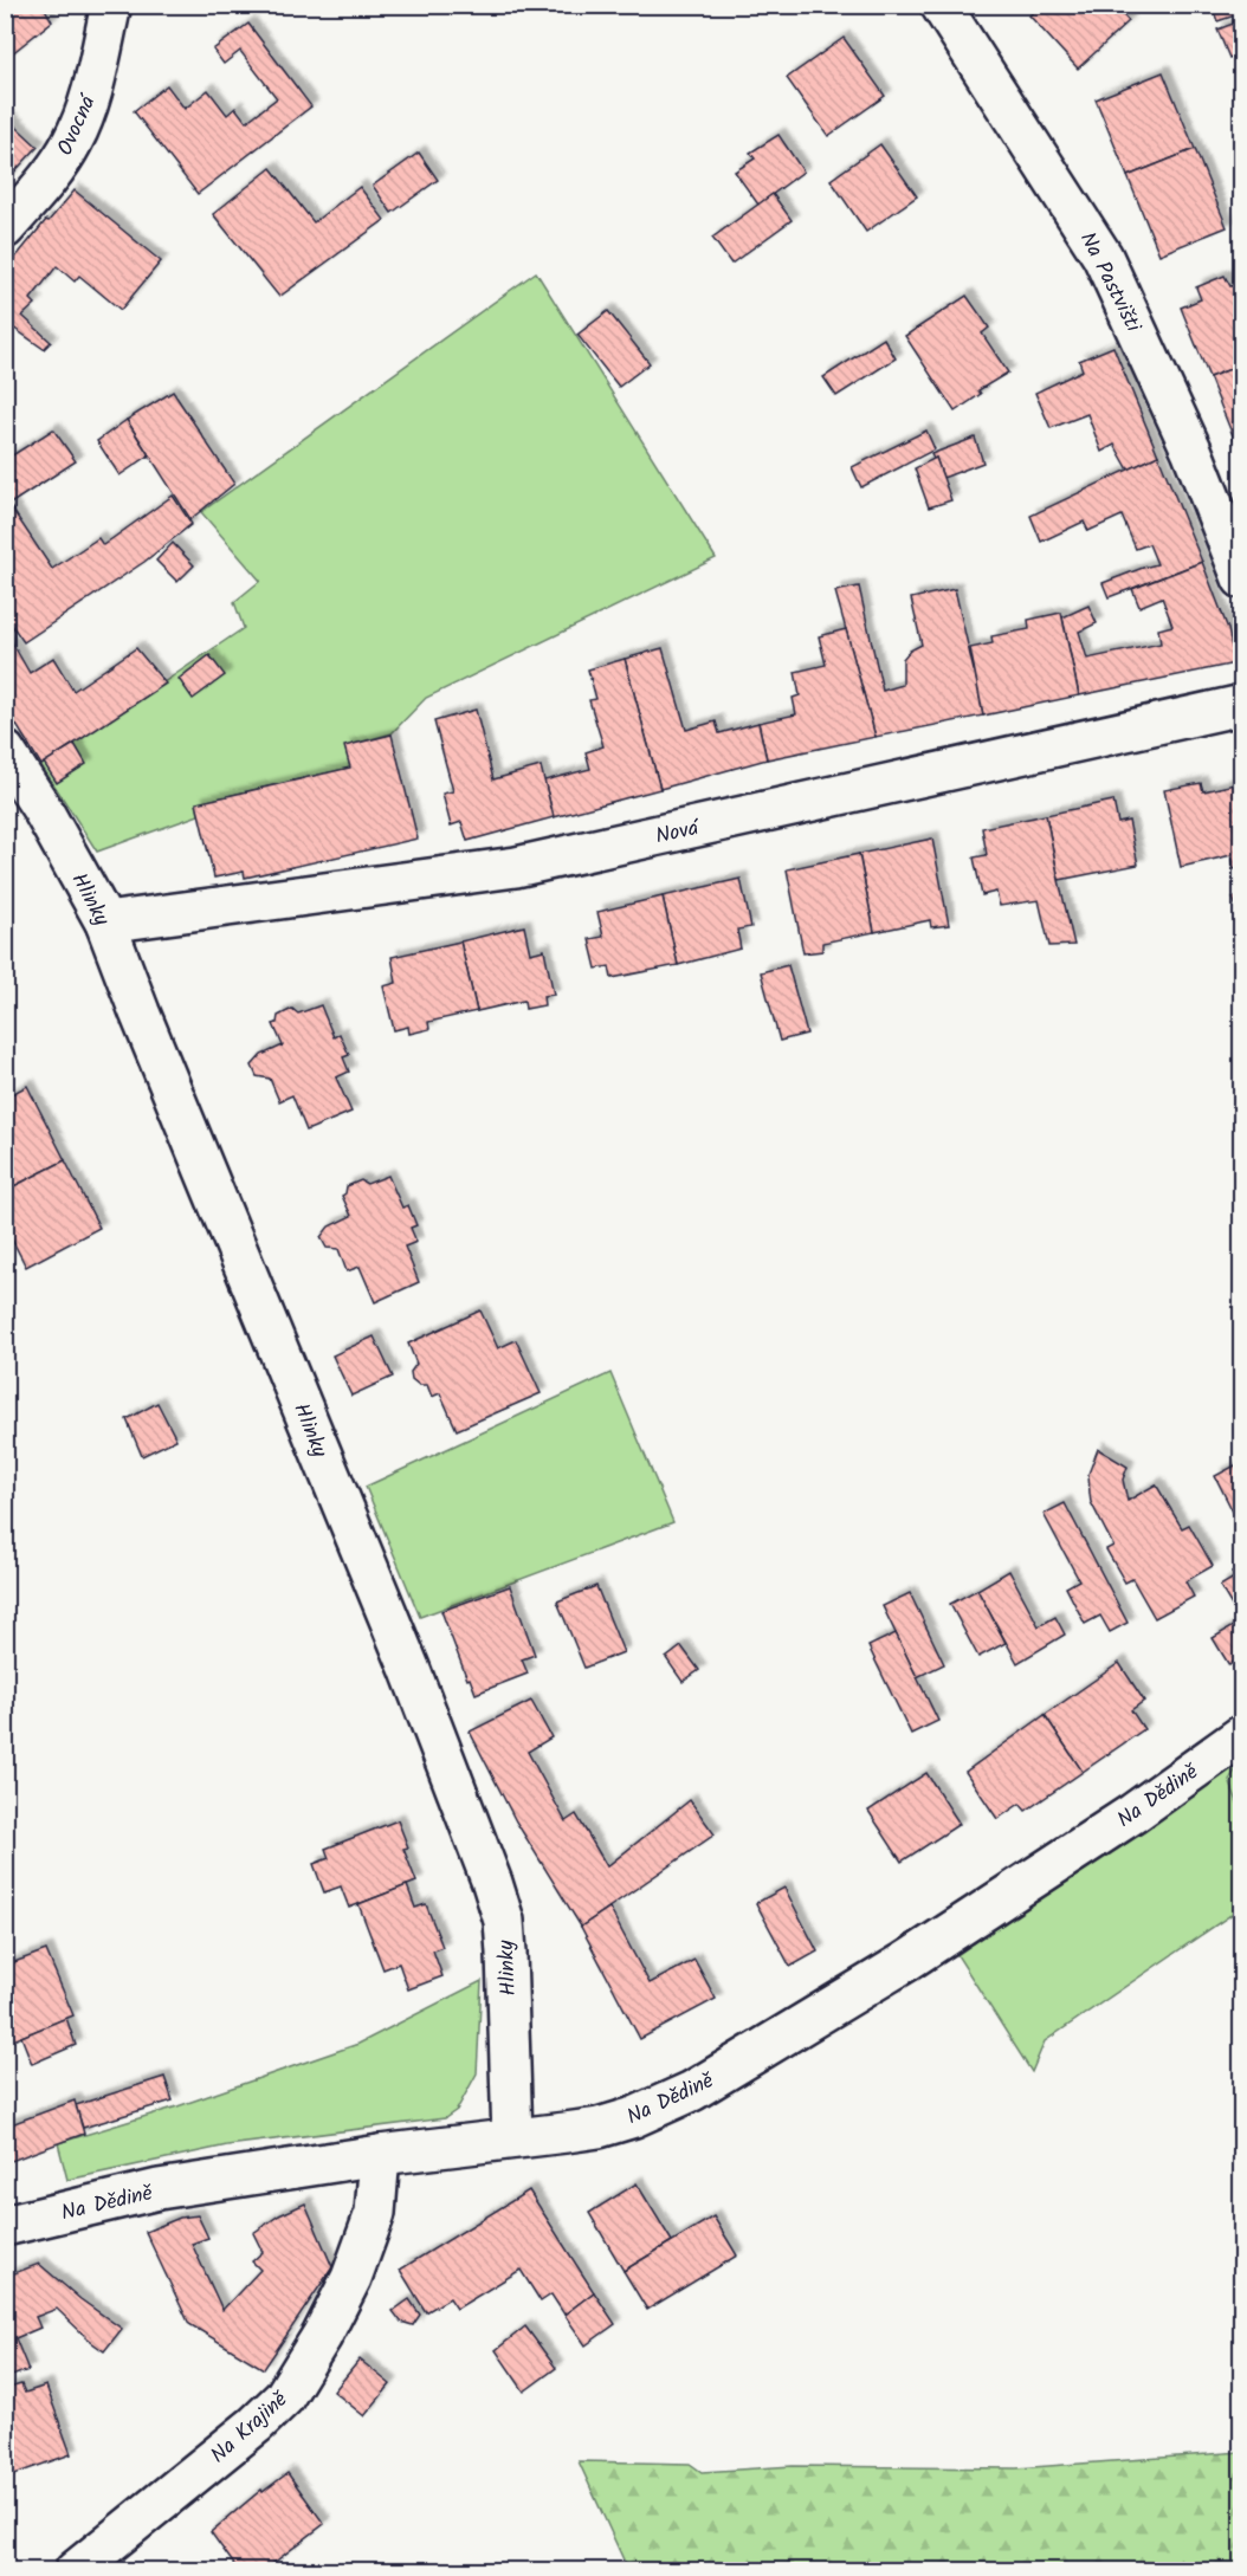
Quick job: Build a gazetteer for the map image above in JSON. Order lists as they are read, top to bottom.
{
  "streets": {
    "street": [
      "Ovocná",
      "Na Pastvišti",
      "Nová",
      "Hlinky",
      "Na Dědině",
      "Na Krajině"
    ]
  },
  "crossings": [
    ["Nová", "Hlinky"],
    ["Hlinky", "Na Dědině"],
    ["Na Dědině", "Na Krajině"]
  ]
}
